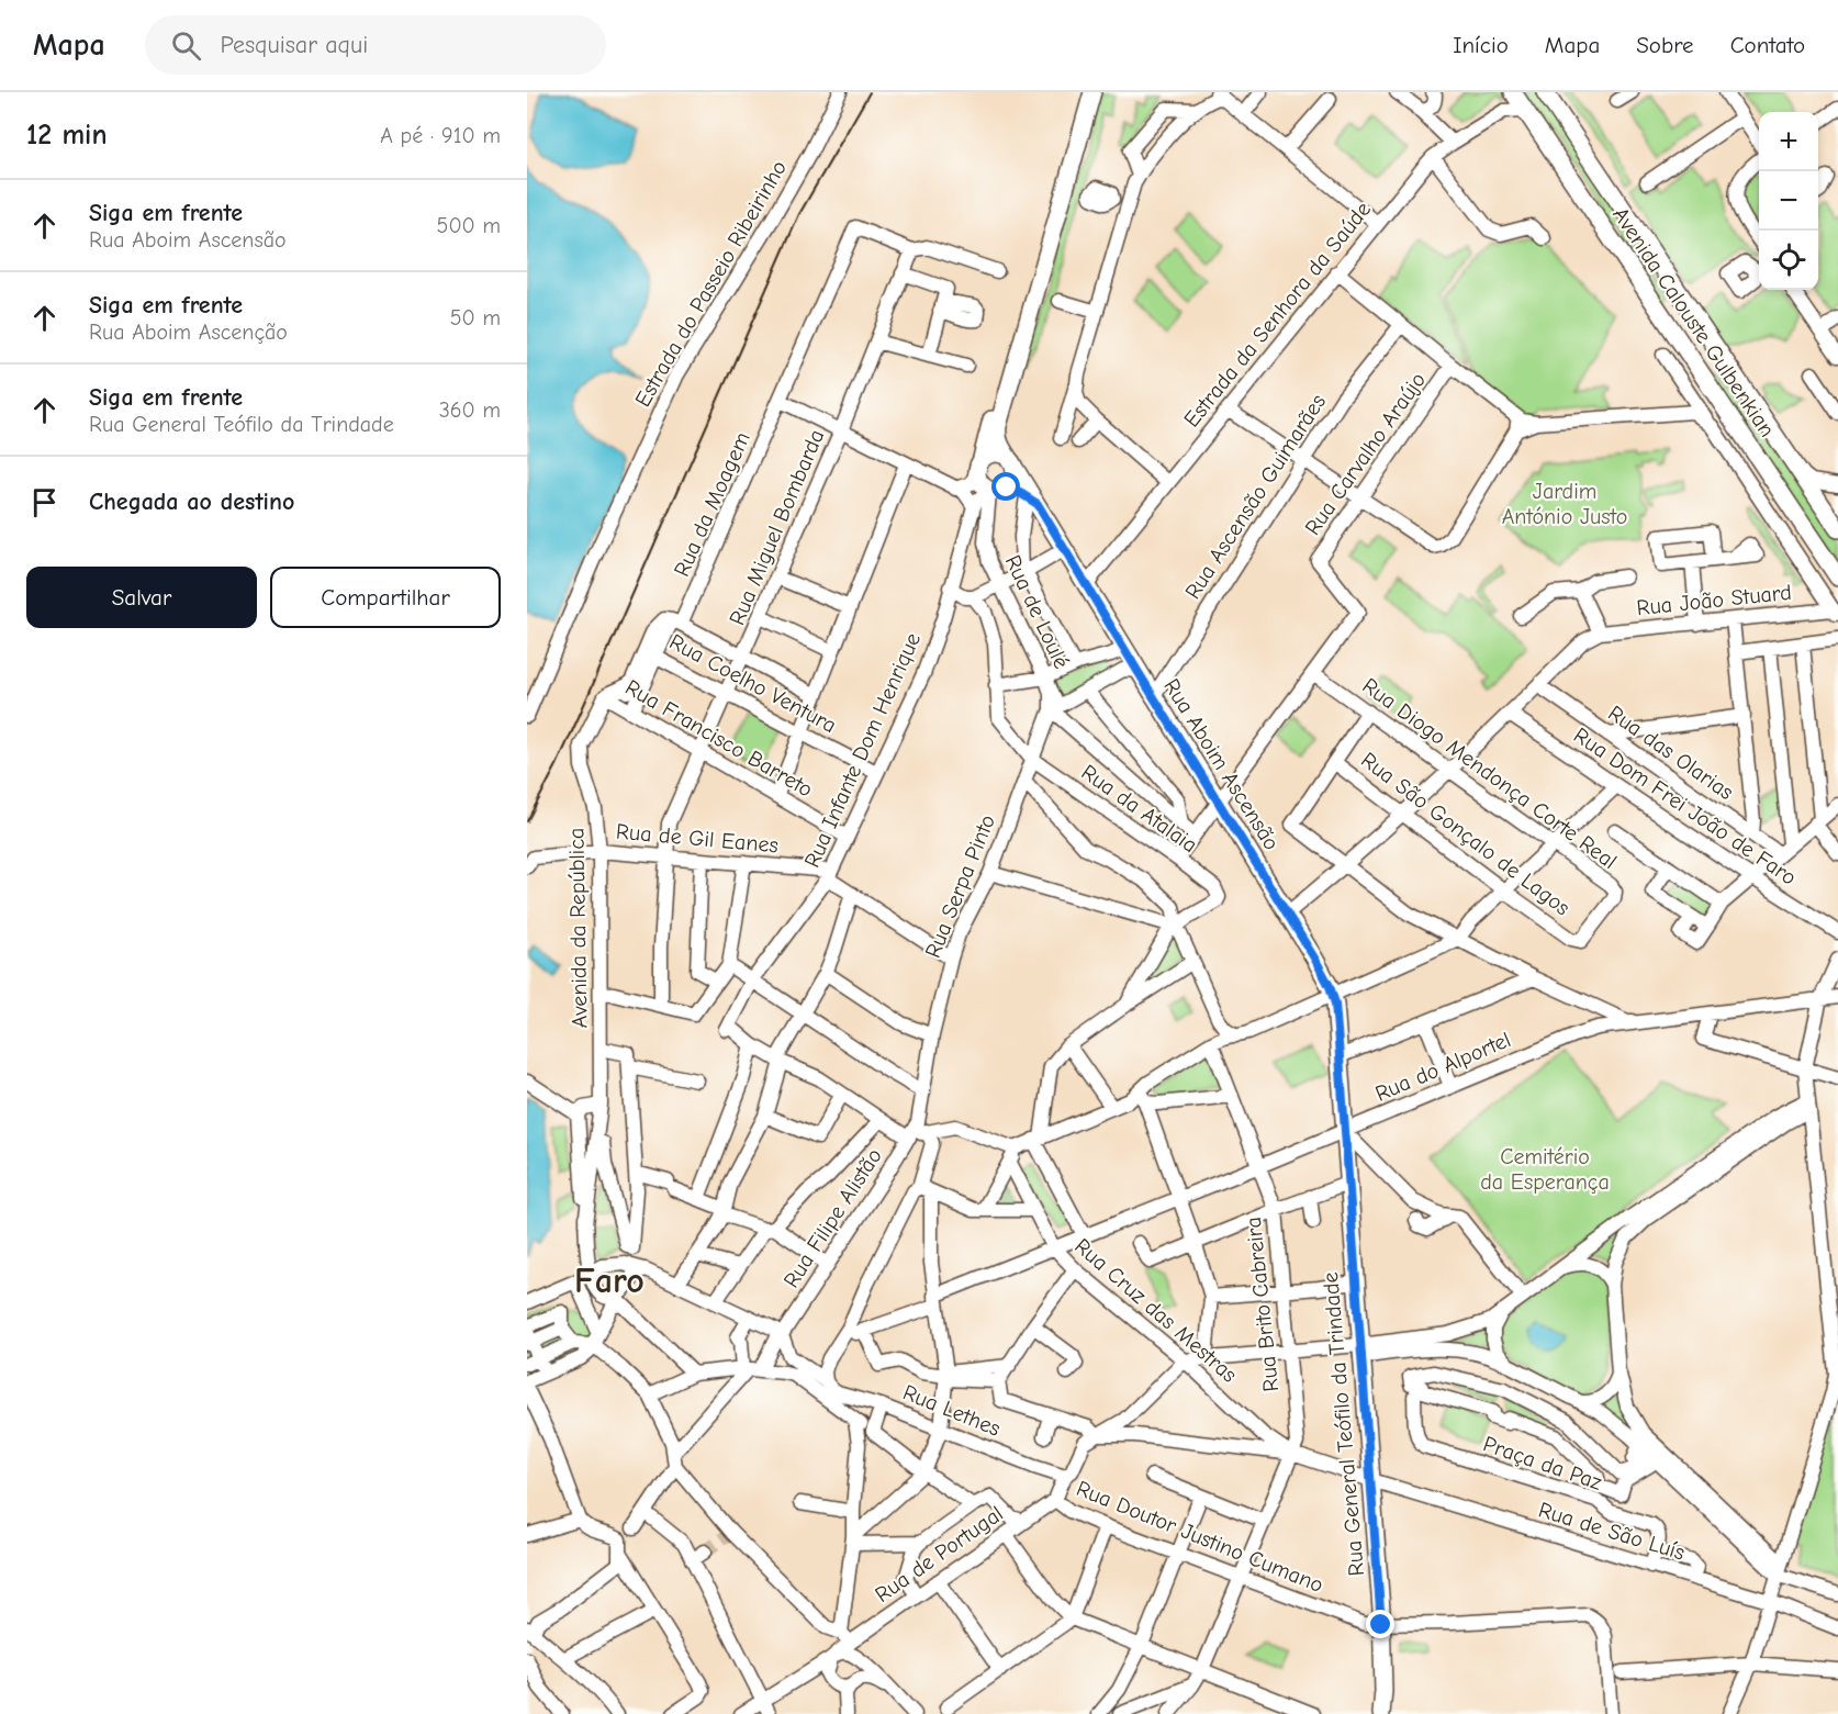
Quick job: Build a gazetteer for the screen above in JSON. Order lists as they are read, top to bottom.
{
  "streets": {
    "main road": ["Avenida Calouste Gulbenkian", "Rua Aboim Ascensão", "Rua General Teófilo da Trindade"],
    "street": [
      "Estrada do Passeio Ribeirinho",
      "Estrada da Senhora da Saúde",
      "Rua Carvalho Araújo",
      "Rua Ascensão Guimarães",
      "Rua da Moagem",
      "Rua Miguel Bombarda",
      "Rua João Stuard",
      "Rua de Loulé",
      "Rua Coelho Ventura",
      "Rua Francisco Barreto",
      "Rua Infante Dom Henrique",
      "Rua das Olarias",
      "Rua Diogo Mendonça Corte Real",
      "Rua Dom Frei João de Faro",
      "Rua da Atalaia",
      "Rua São Gonçalo de Lagos",
      "Rua de Gil Eanes",
      "Rua Serpa Pinto",
      "Avenida da República",
      "Rua do Alportel",
      "Rua Filipe Alistão",
      "Rua Brito Cabreira",
      "Rua Cruz das Mestras",
      "Rua Lethes",
      "Praça da Paz",
      "Rua de São Luís",
      "Rua Doutor Justino Cumano",
      "Rua de Portugal"
    ]
  },
  "crossings": [
    ["Estrada da Senhora da Saúde", "Rua Aboim Ascensão"],
    ["Rua Carvalho Araújo", "Rua Diogo Mendonça Corte Real"],
    ["Rua Ascensão Guimarães", "Rua Aboim Ascensão"],
    ["Rua da Moagem", "Rua Miguel Bombarda"],
    ["Rua da Moagem", "Rua Coelho Ventura"],
    ["Rua Miguel Bombarda", "Rua Coelho Ventura"],
    ["Rua Miguel Bombarda", "Rua Francisco Barreto"],
    ["Rua Miguel Bombarda", "Rua de Gil Eanes"],
    ["Rua de Loulé", "Rua Aboim Ascensão"],
    ["Rua de Loulé", "Rua Serpa Pinto"],
    ["Rua Coelho Ventura", "Rua Infante Dom Henrique"],
    ["Rua Francisco Barreto", "Rua Infante Dom Henrique"],
    ["Rua Francisco Barreto", "Avenida da República"],
    ["Rua Infante Dom Henrique", "Rua de Gil Eanes"],
    ["Rua Aboim Ascensão", "Rua do Alportel"],
    ["Rua Aboim Ascensão", "Rua General Teófilo da Trindade"],
    ["Rua Diogo Mendonça Corte Real", "Rua São Gonçalo de Lagos"],
    ["Rua da Atalaia", "Rua Serpa Pinto"],
    ["Rua de Gil Eanes", "Avenida da República"],
    ["Rua Serpa Pinto", "Rua Filipe Alistão"],
    ["Rua do Alportel", "Rua Brito Cabreira"],
    ["Rua do Alportel", "Rua Cruz das Mestras"],
    ["Rua do Alportel", "Rua General Teófilo da Trindade"],
    ["Rua Filipe Alistão", "Rua Lethes"],
    ["Rua Brito Cabreira", "Rua Cruz das Mestras"],
    ["Rua Brito Cabreira", "Rua de São Luís"],
    ["Rua Brito Cabreira", "Rua Doutor Justino Cumano"],
    ["Rua Cruz das Mestras", "Rua de São Luís"],
    ["Rua General Teófilo da Trindade", "Rua de São Luís"],
    ["Rua General Teófilo da Trindade", "Rua Doutor Justino Cumano"],
    ["Rua Doutor Justino Cumano", "Rua de Portugal"]
  ],
  "districts": ["Faro"],
  "parks": ["Jardim António Justo", "Cemitério da Esperança"],
  "page": {
    "header": "Mapa",
    "search": "Pesquisar aqui",
    "nav": [
      "Início",
      "Mapa",
      "Sobre",
      "Contato"
    ],
    "heading": ["12 min", "A pé · 910 m"],
    "map_buttons": ["+", "−"],
    "list": [
      ["Siga em frente", "Rua Aboim Ascensão", "500 m"],
      ["Siga em frente", "Rua Aboim Ascenção", "50 m"],
      ["Siga em frente", "Rua General Teófilo da Trindade", "360 m"],
      "Chegada ao destino"
    ],
    "buttons": ["Salvar", "Compartilhar"]
  }
}
